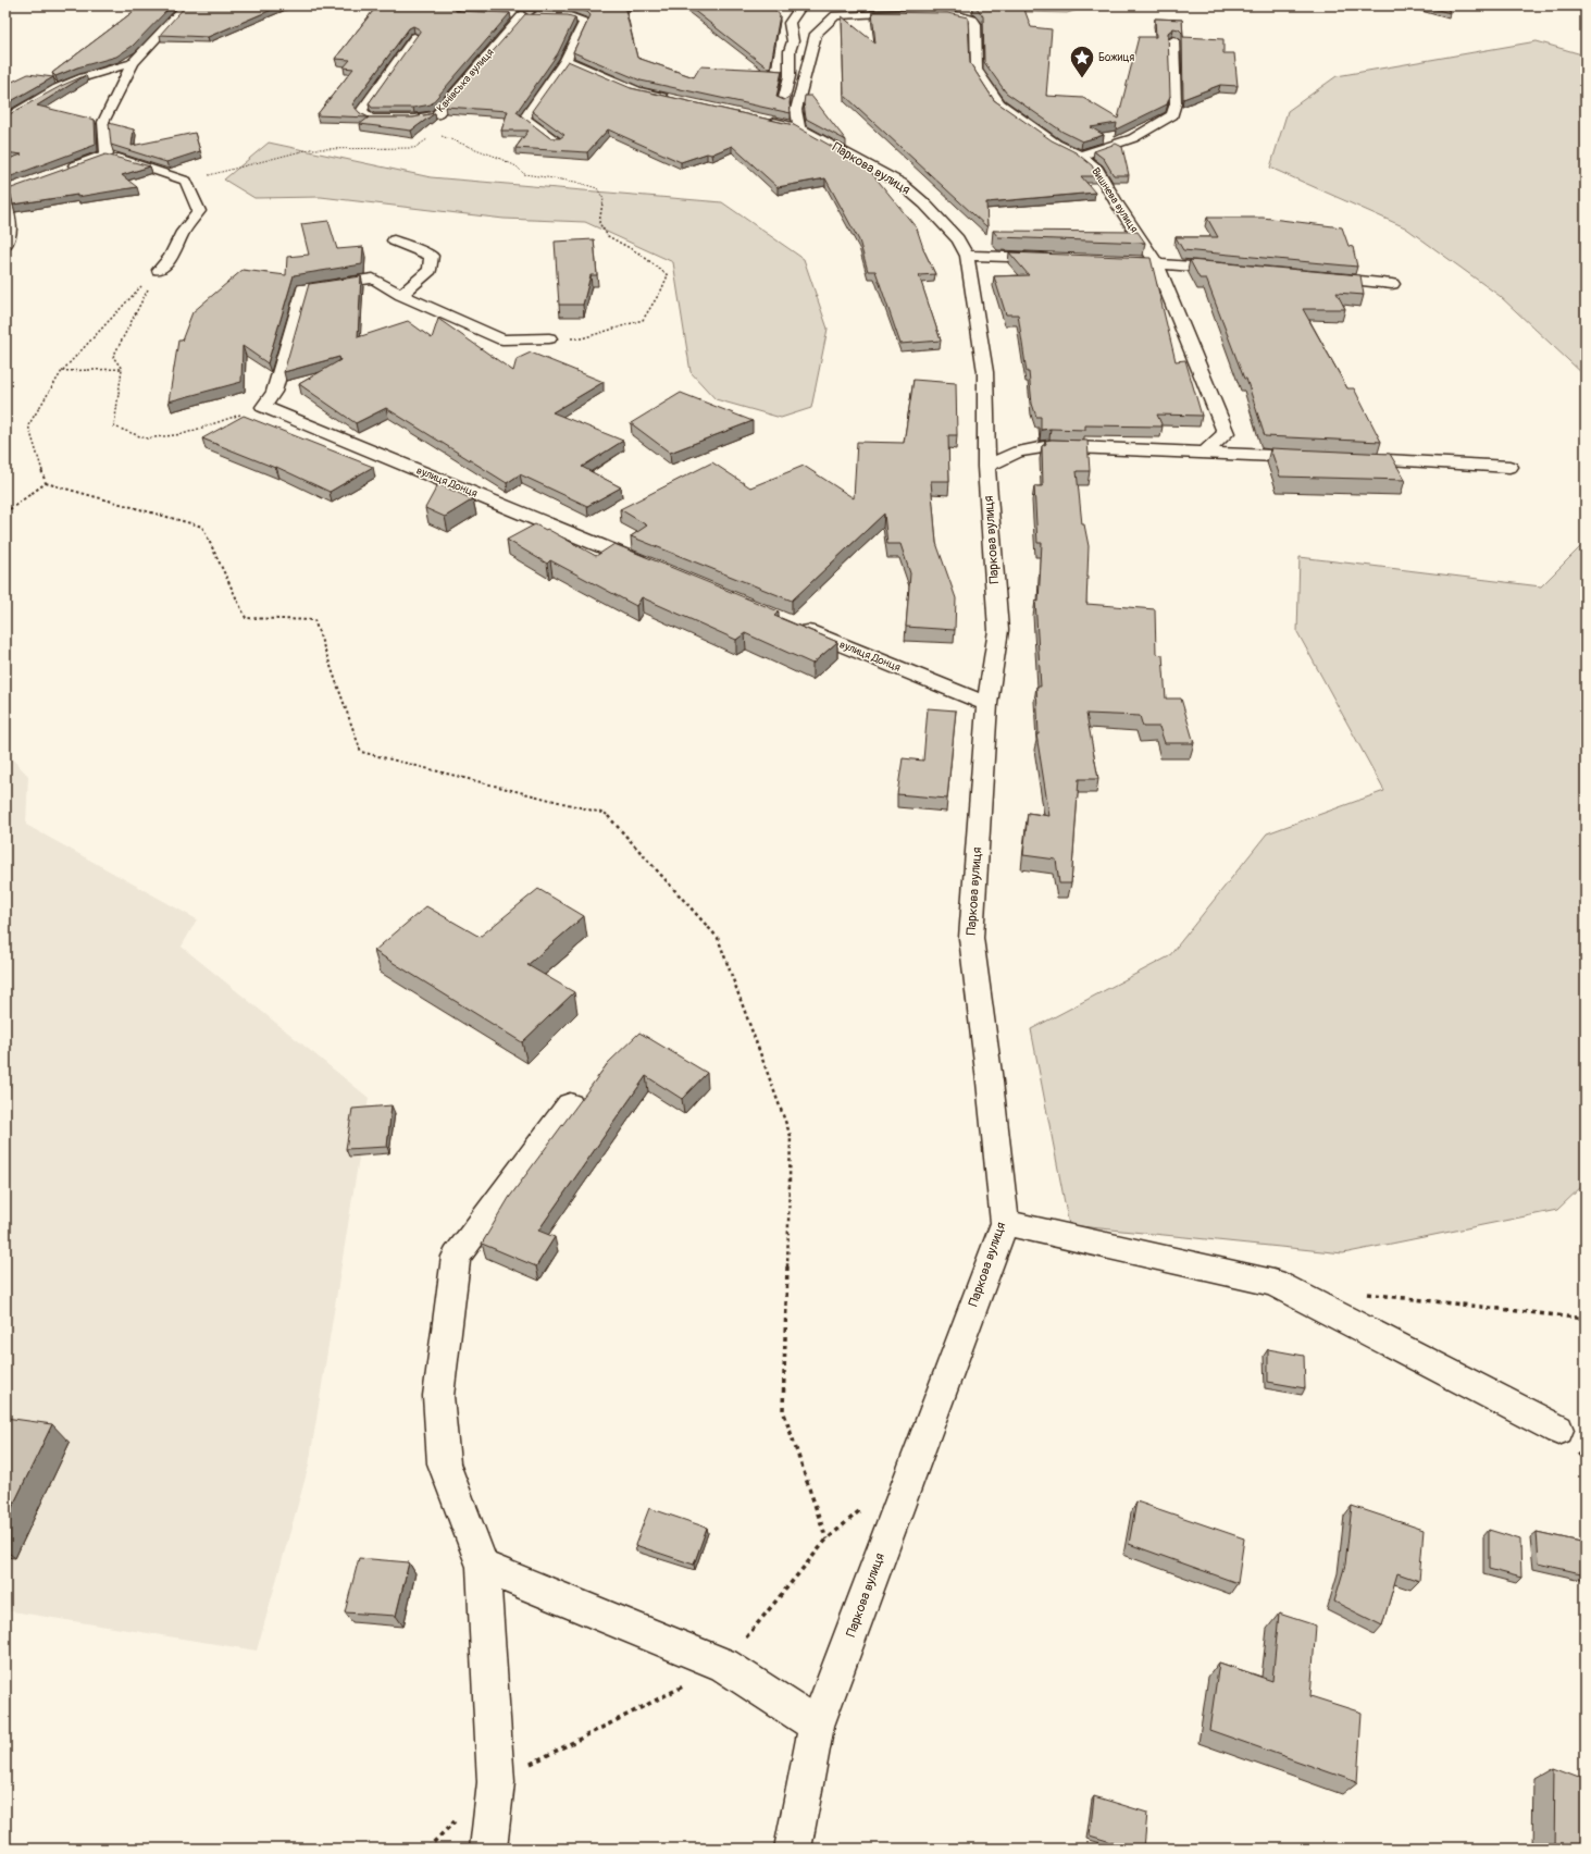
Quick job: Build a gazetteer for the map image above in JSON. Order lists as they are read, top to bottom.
{
  "streets": {
    "street": [
      "Канівська вулиця",
      "Паркова вулиця",
      "Вишнева вулиця",
      "вулиця Донця"
    ]
  },
  "crossings": [
    ["Паркова вулиця", "вулиця Донця"]
  ],
  "places": {
    "place": ["Божиця"]
  }
}
